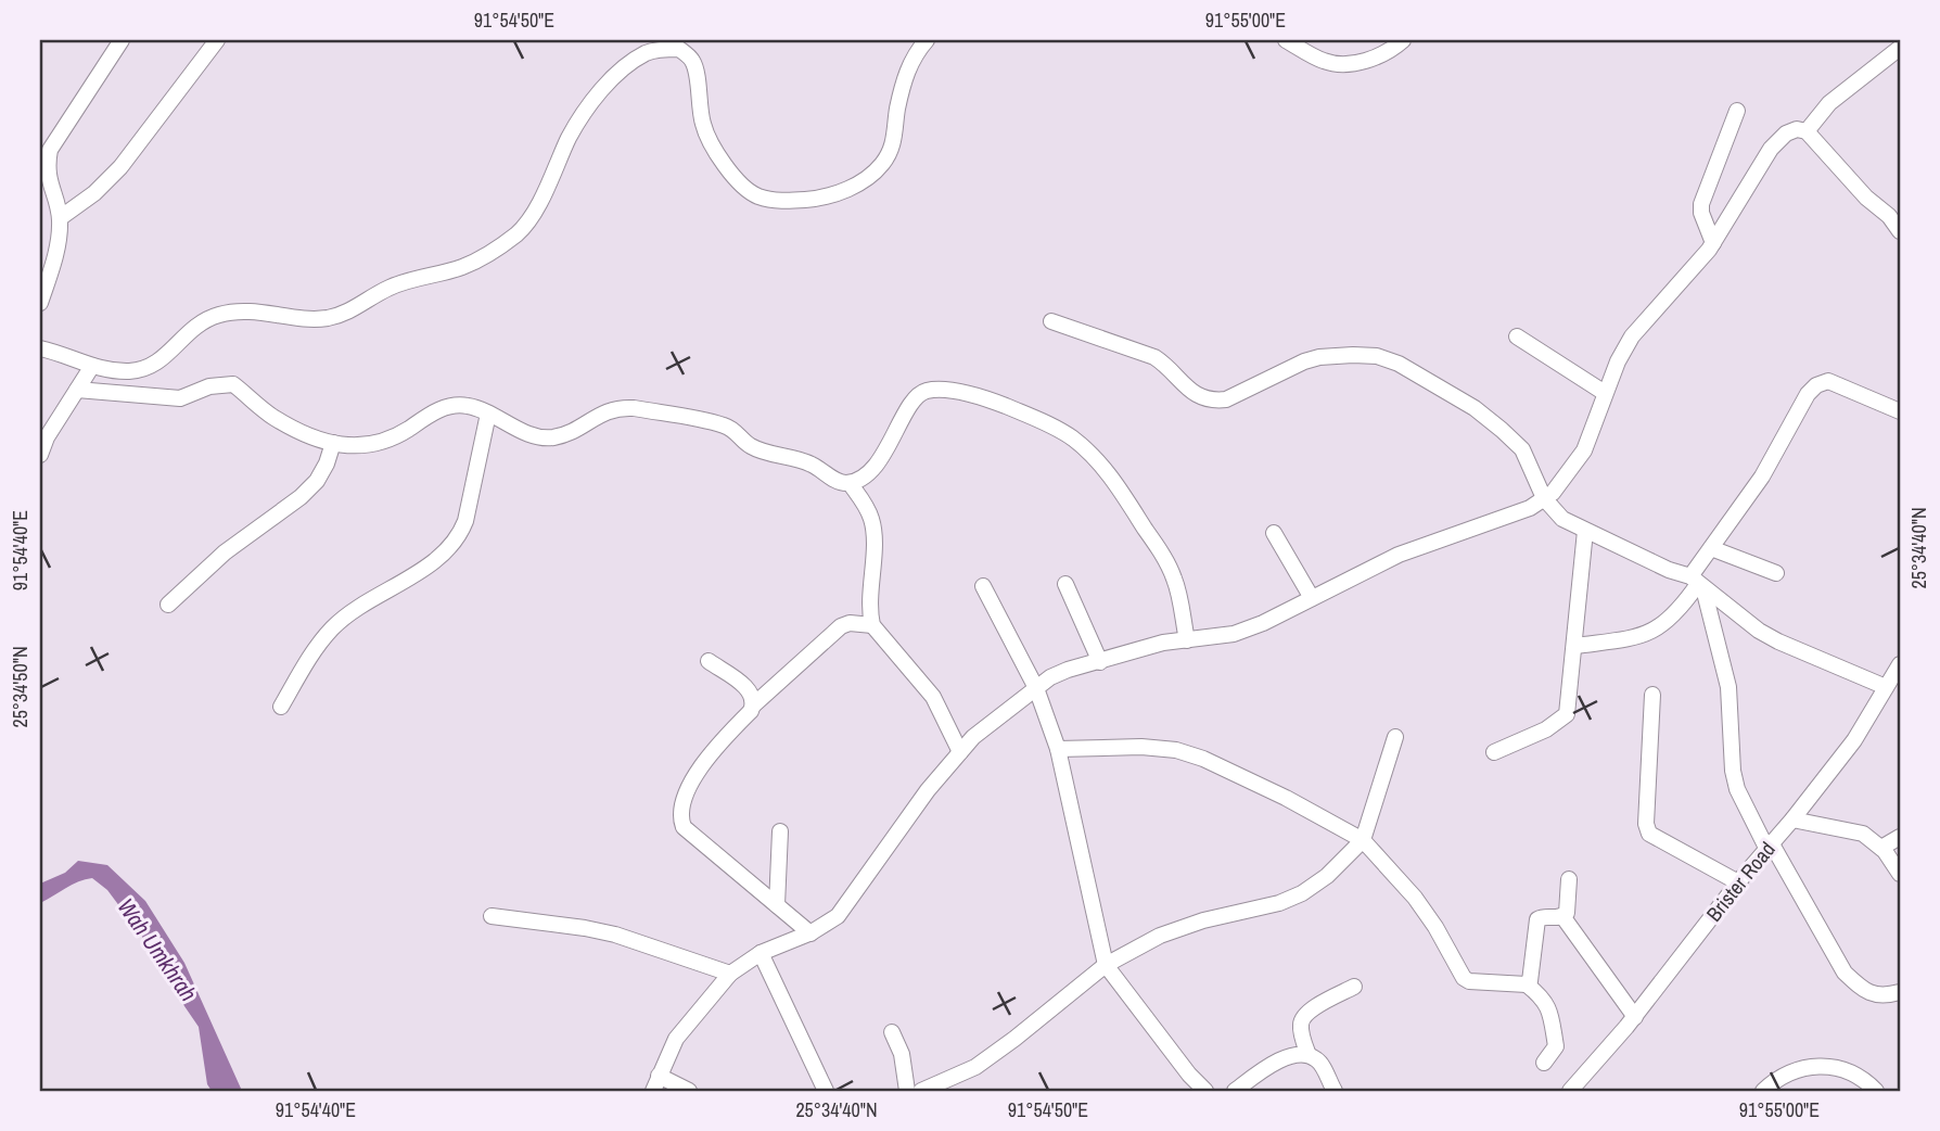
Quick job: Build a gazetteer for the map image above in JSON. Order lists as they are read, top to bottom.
{
  "streets": {
    "street": ["Brister Road"]
  },
  "water": ["Wah Umkhrah"],
  "coordinates": [
    "91°54'50\"E",
    "91°55'00\"E",
    "25°34'40\"N",
    "91°54'40\"E",
    "25°34'50\"N"
  ]
}
